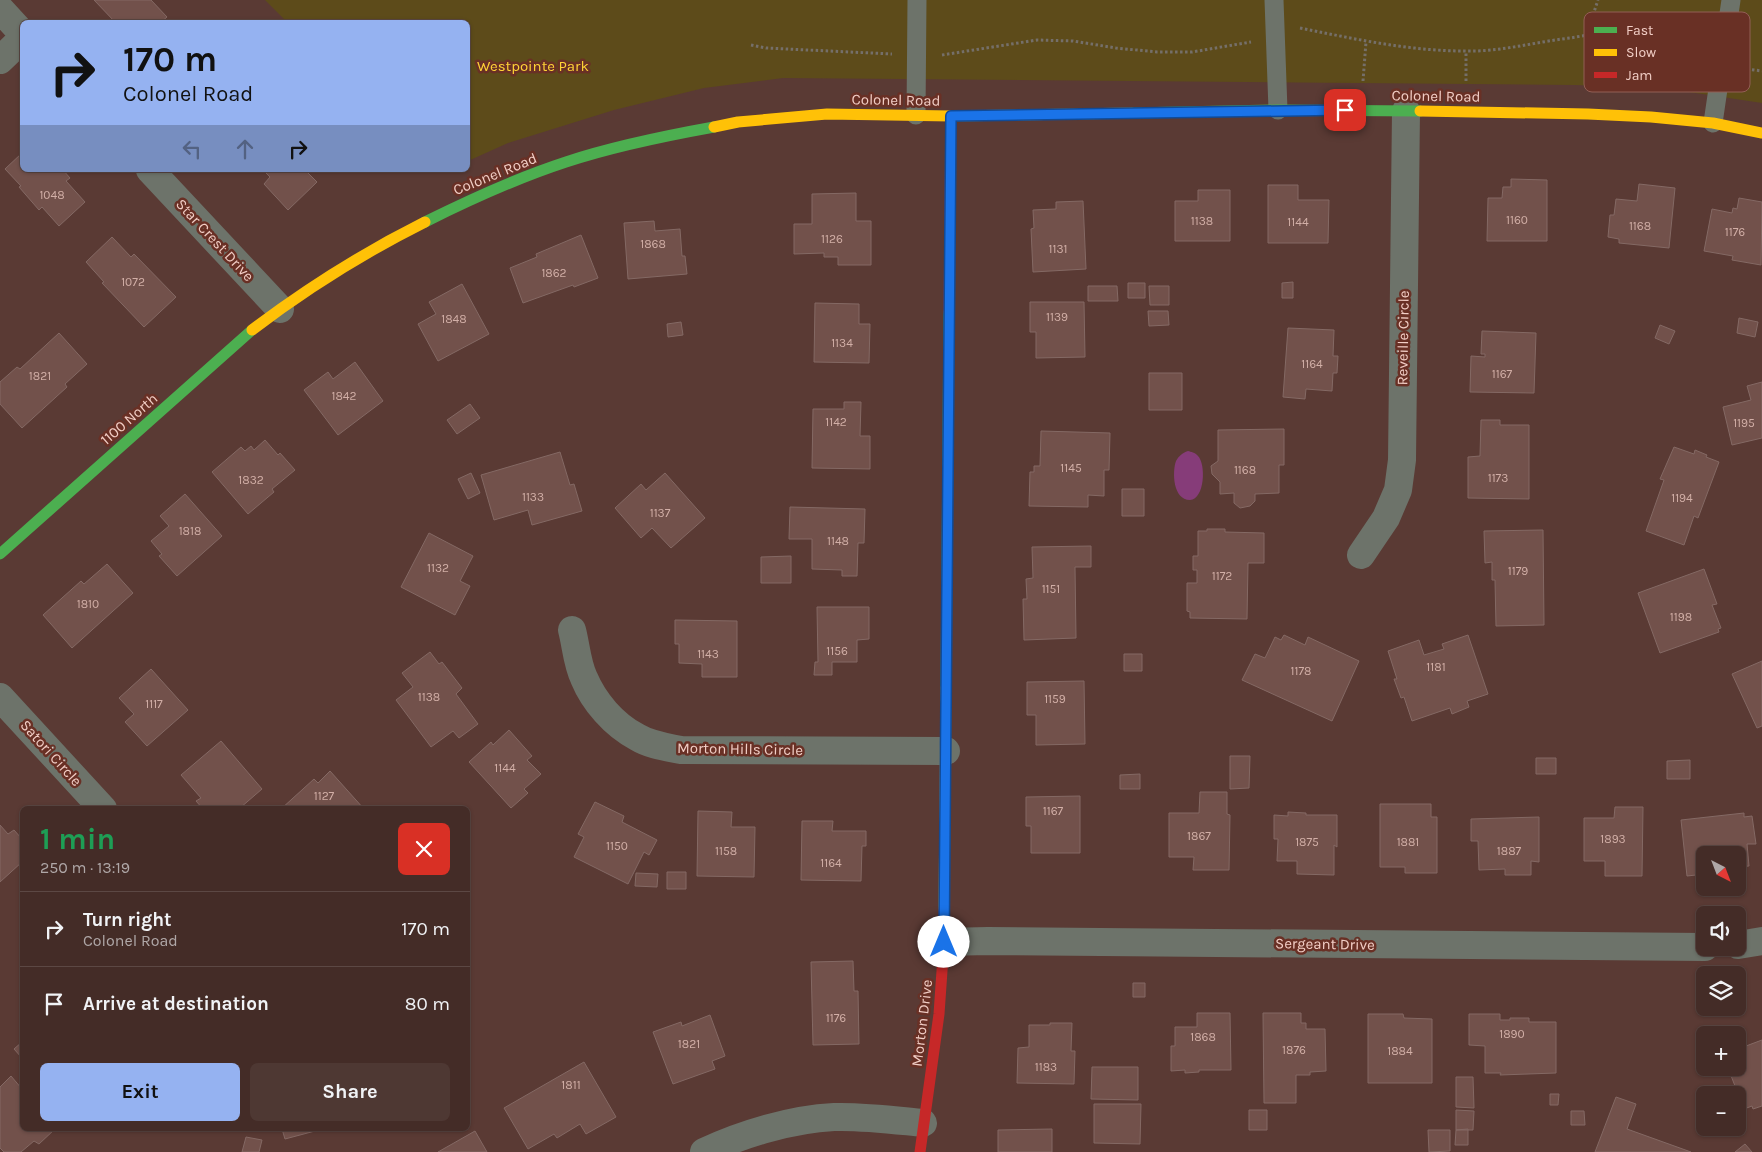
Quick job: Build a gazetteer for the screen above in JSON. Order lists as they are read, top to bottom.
{
  "streets": {
    "street": [
      "Colonel Road",
      "Star Crest Drive",
      "Reveille Circle",
      "1100 North",
      "Morton Hills Circle",
      "Satori Circle",
      "Sergeant Drive",
      "Morton Drive"
    ]
  },
  "crossings": [
    ["Colonel Road", "Star Crest Drive"],
    ["Colonel Road", "Reveille Circle"],
    ["Colonel Road", "1100 North"],
    ["Colonel Road", "Morton Drive"],
    ["Star Crest Drive", "1100 North"],
    ["Morton Hills Circle", "Morton Drive"],
    ["Sergeant Drive", "Morton Drive"]
  ],
  "parks": ["Westpointe Park"],
  "house_numbers": [
    "1048",
    "1160",
    "1138",
    "1144",
    "1168",
    "1176",
    "1126",
    "1868",
    "1131",
    "1862",
    "1072",
    "1139",
    "1848",
    "1134",
    "1164",
    "1167",
    "1821",
    "1842",
    "1142",
    "1195",
    "1145",
    "1168",
    "1173",
    "1832",
    "1133",
    "1194",
    "1137",
    "1818",
    "1148",
    "1132",
    "1179",
    "1172",
    "1151",
    "1810",
    "1198",
    "1156",
    "1143",
    "1181",
    "1178",
    "1138",
    "1159",
    "1117",
    "1144",
    "1127",
    "1167",
    "1867",
    "1893",
    "1875",
    "1881",
    "1150",
    "1158",
    "1887",
    "1164",
    "1176",
    "1890",
    "1868",
    "1821",
    "1876",
    "1884",
    "1183",
    "1811"
  ],
  "legend": ["Fast", "Slow", "Jam"],
  "north": "bottom right",
  "page": {
    "turn": ["170 m", "Colonel Road"],
    "heading": ["1 min", "250 m · 13:19"],
    "map_buttons": ["+", "−"],
    "list": [
      {
        "name": "Turn right",
        "note": "Colonel Road",
        "value": "170 m"
      },
      {
        "name": "Arrive at destination",
        "value": "80 m"
      }
    ],
    "buttons": ["Exit", "Share"]
  }
}
